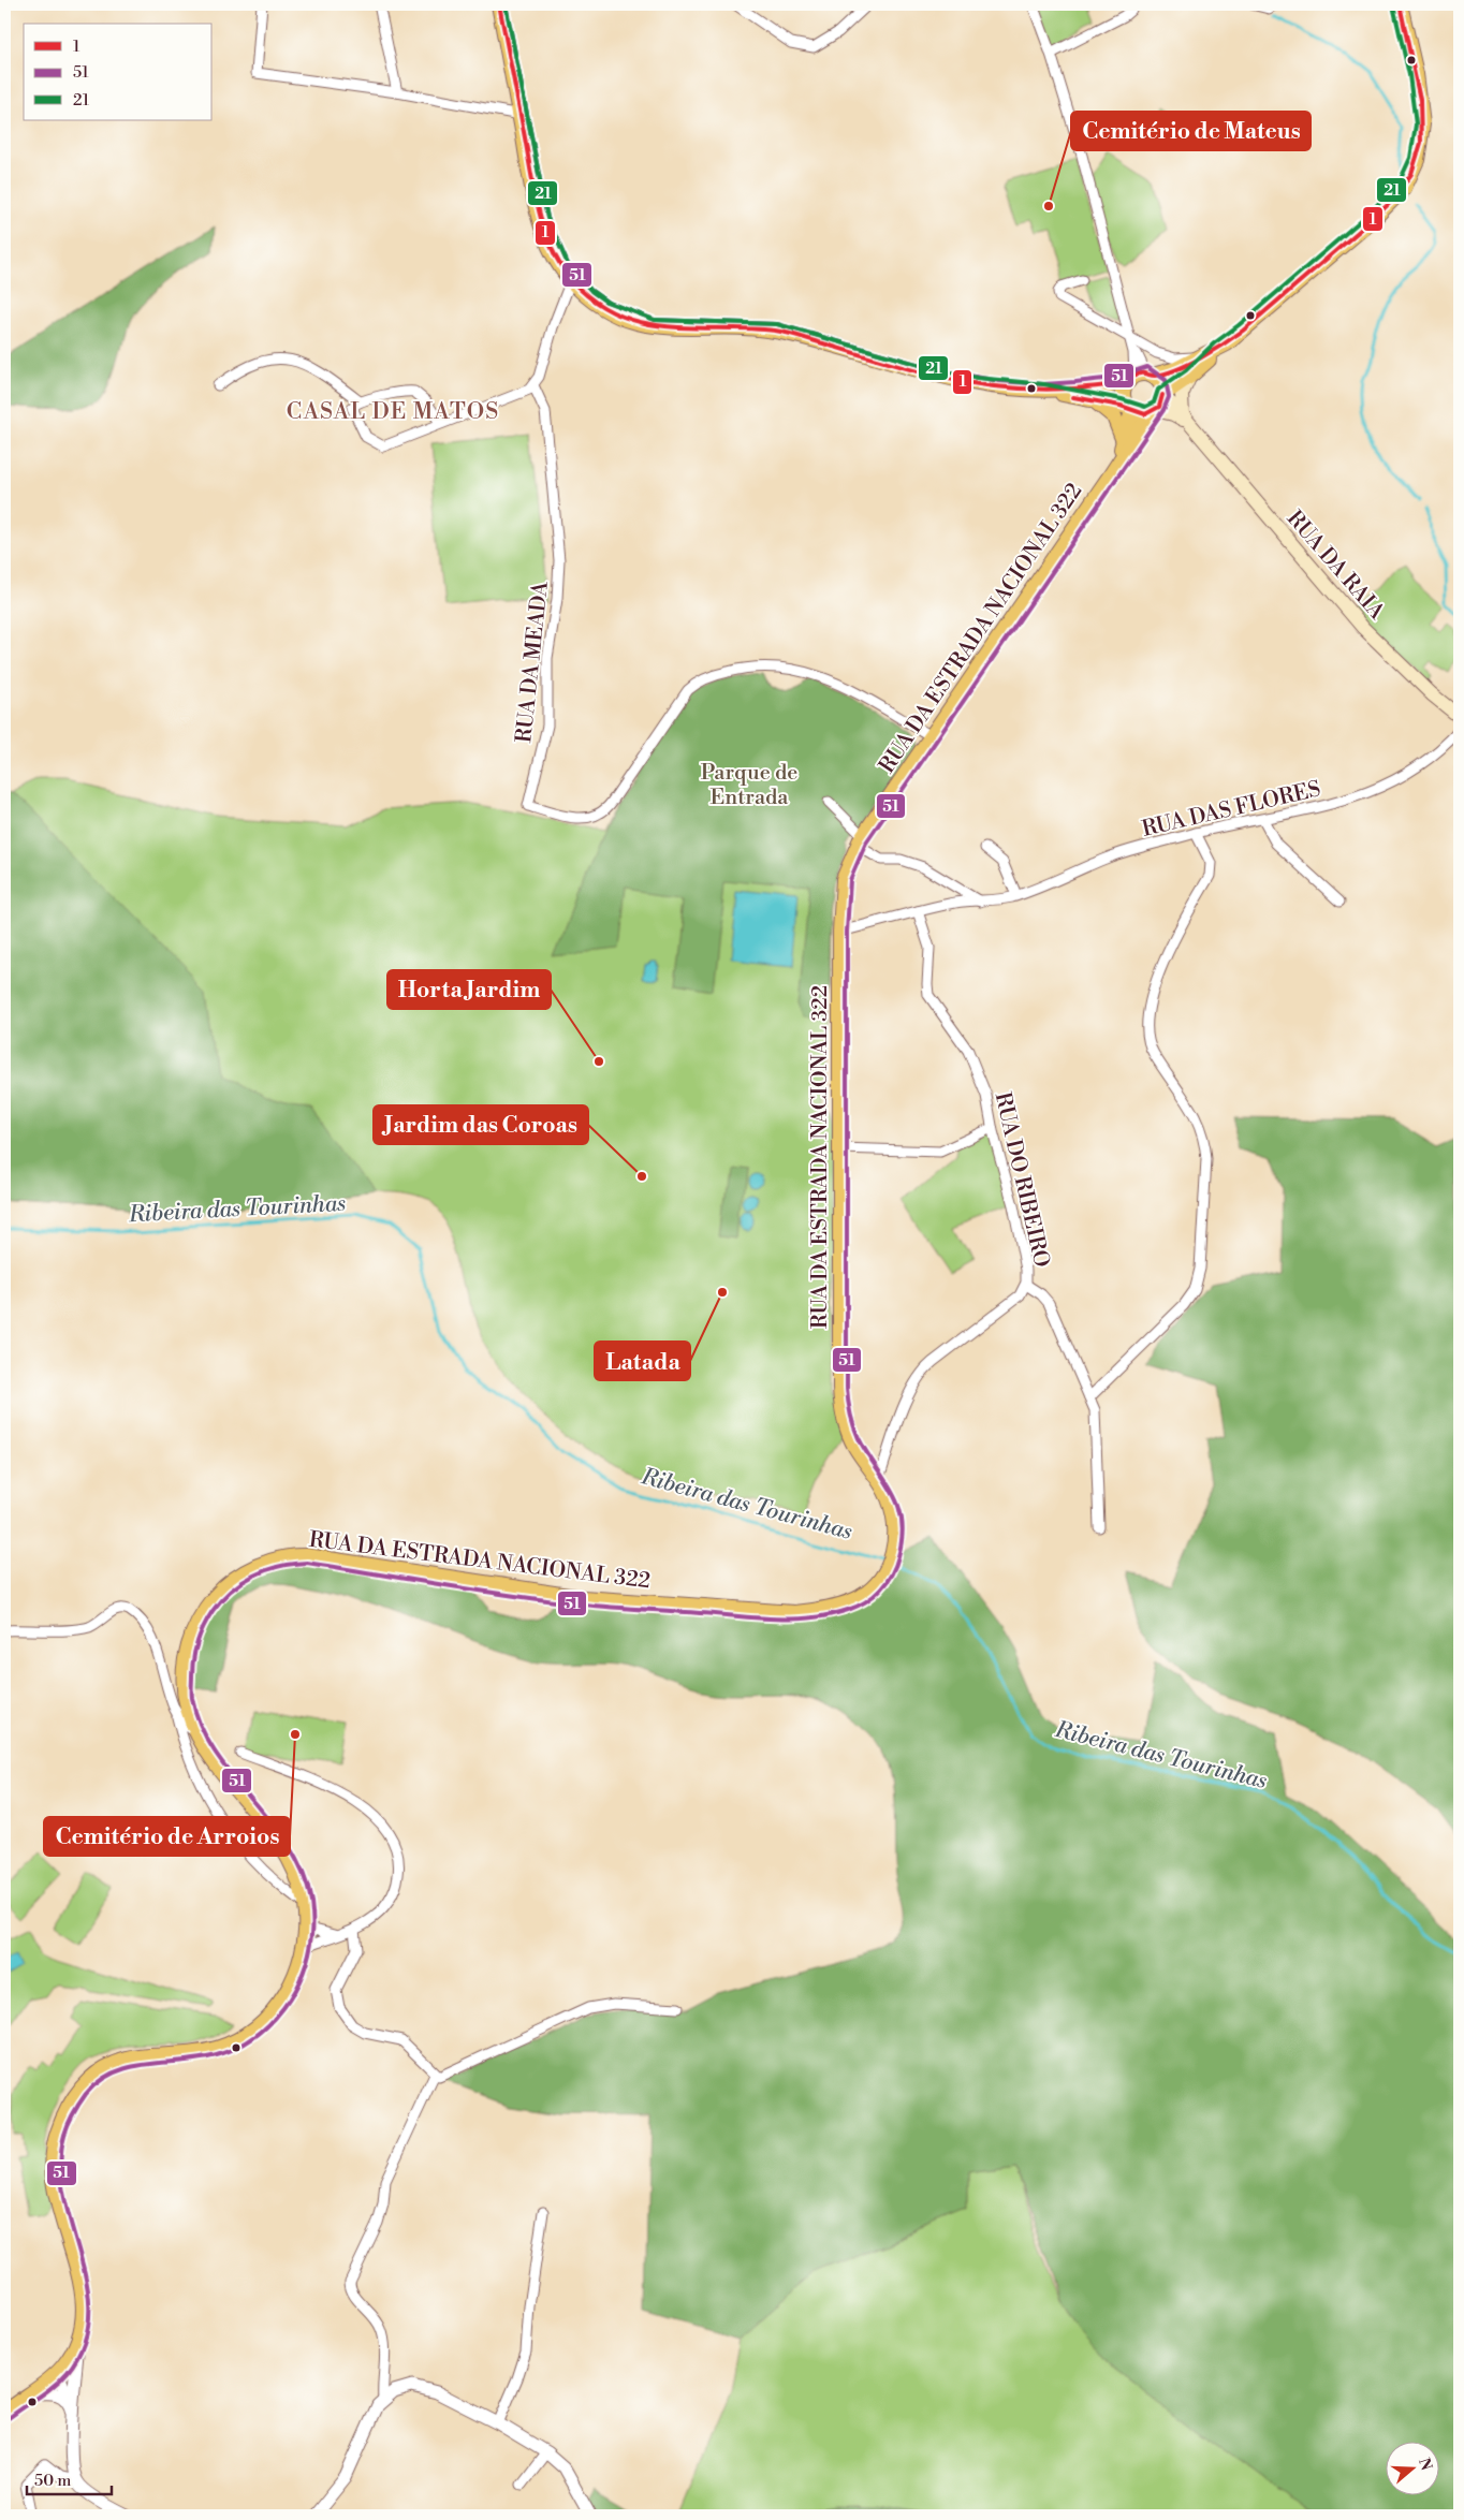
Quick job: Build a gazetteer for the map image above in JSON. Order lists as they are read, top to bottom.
{
  "streets": {
    "main road": ["RUA DA RAIA", "RUA DA ESTRADA NACIONAL 322"],
    "street": ["RUA DA MEADA", "RUA DAS FLORES", "RUA DO RIBEIRO"]
  },
  "crossings": [
    ["RUA DA ESTRADA NACIONAL 322", "RUA DA MEADA"],
    ["RUA DA ESTRADA NACIONAL 322", "RUA DAS FLORES"],
    ["RUA DA ESTRADA NACIONAL 322", "RUA DO RIBEIRO"],
    ["RUA DAS FLORES", "RUA DO RIBEIRO"]
  ],
  "districts": ["CASAL DE MATOS"],
  "water": ["Ribeira das Tourinhas"],
  "parks": ["Parque de Entrada"],
  "places": [
    "Cemitério de Mateus",
    "Horta Jardim",
    "Jardim das Coroas",
    "Latada",
    "Cemitério de Arroios"
  ],
  "lines": ["transit line 1", "transit line 51", "transit line 21"],
  "legend": ["1", "51", "21"],
  "scale_bar": "50 m",
  "north": "right"
}
